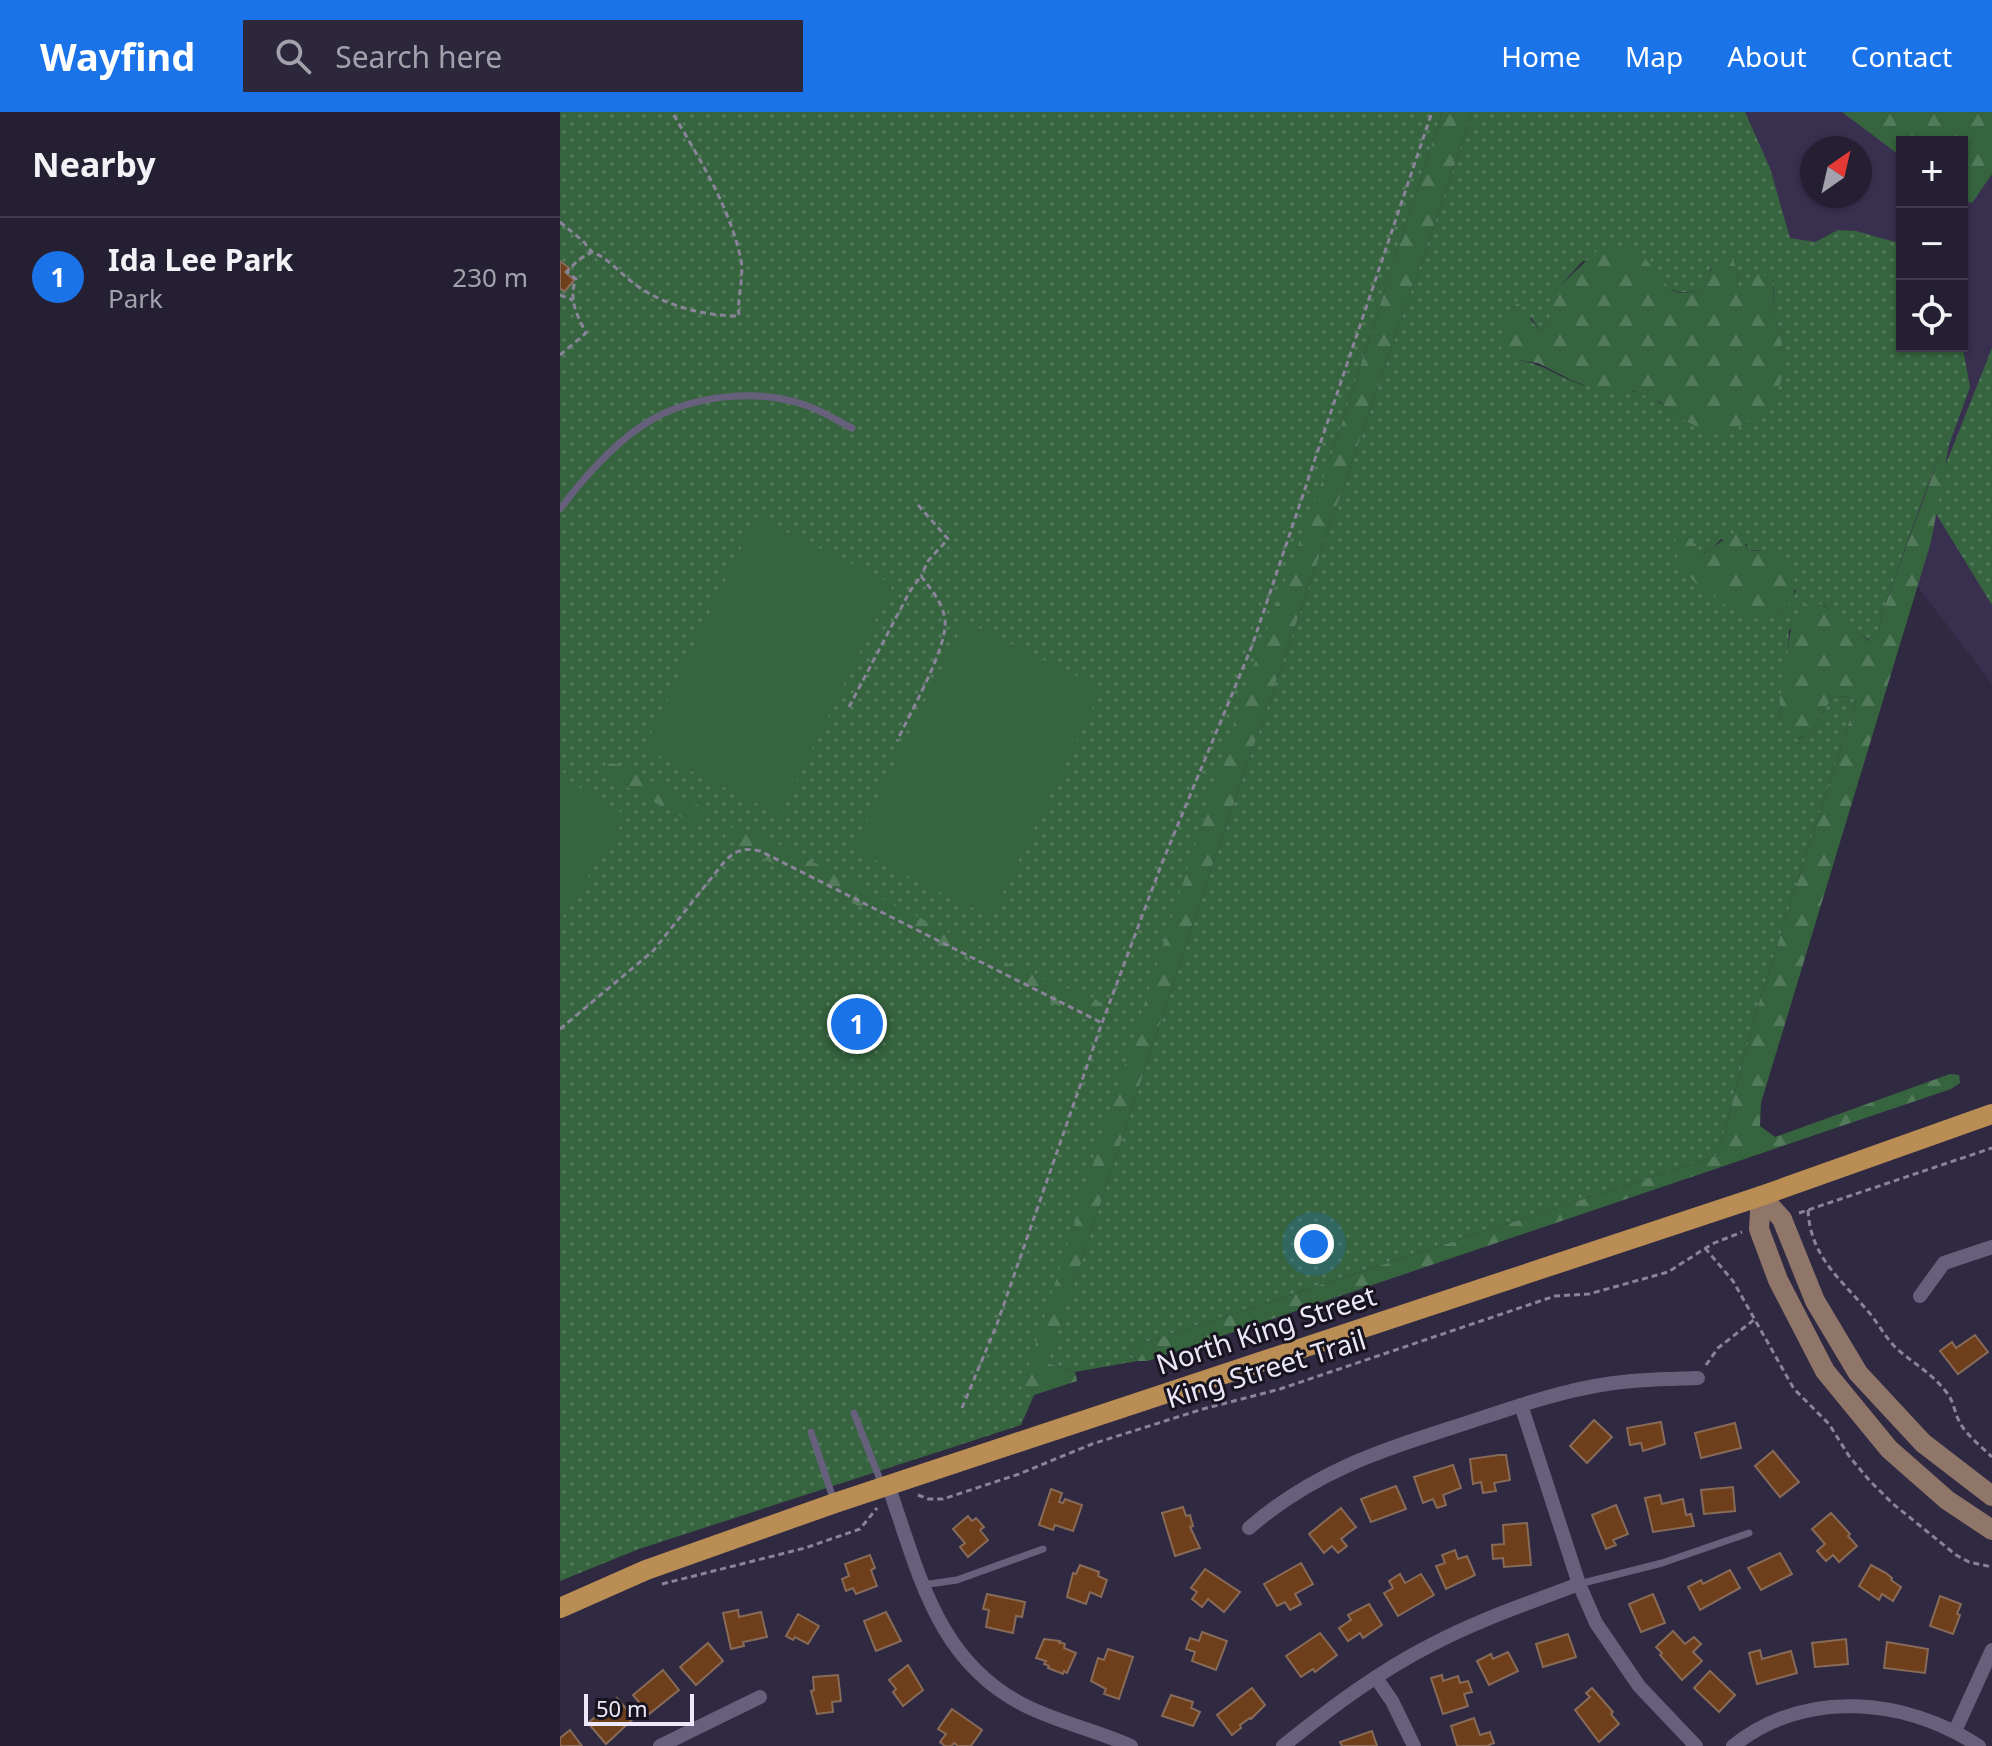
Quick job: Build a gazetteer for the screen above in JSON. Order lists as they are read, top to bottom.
{
  "streets": {
    "main road": ["North King Street"],
    "path": ["King Street Trail"]
  },
  "crossings": [
    ["North King Street", "King Street Trail"]
  ],
  "scale_bar": "50 m",
  "north": "top right",
  "page": {
    "header": "Wayfind",
    "search": "Search here",
    "nav": [
      "Home",
      "Map",
      "About",
      "Contact"
    ],
    "heading": "Nearby",
    "map_buttons": ["+", "−"],
    "list": [
      {
        "mark": "1",
        "name": "Ida Lee Park",
        "note": "Park",
        "value": "230 m"
      }
    ],
    "pins": "1",
    "scale": "50 m"
  }
}
